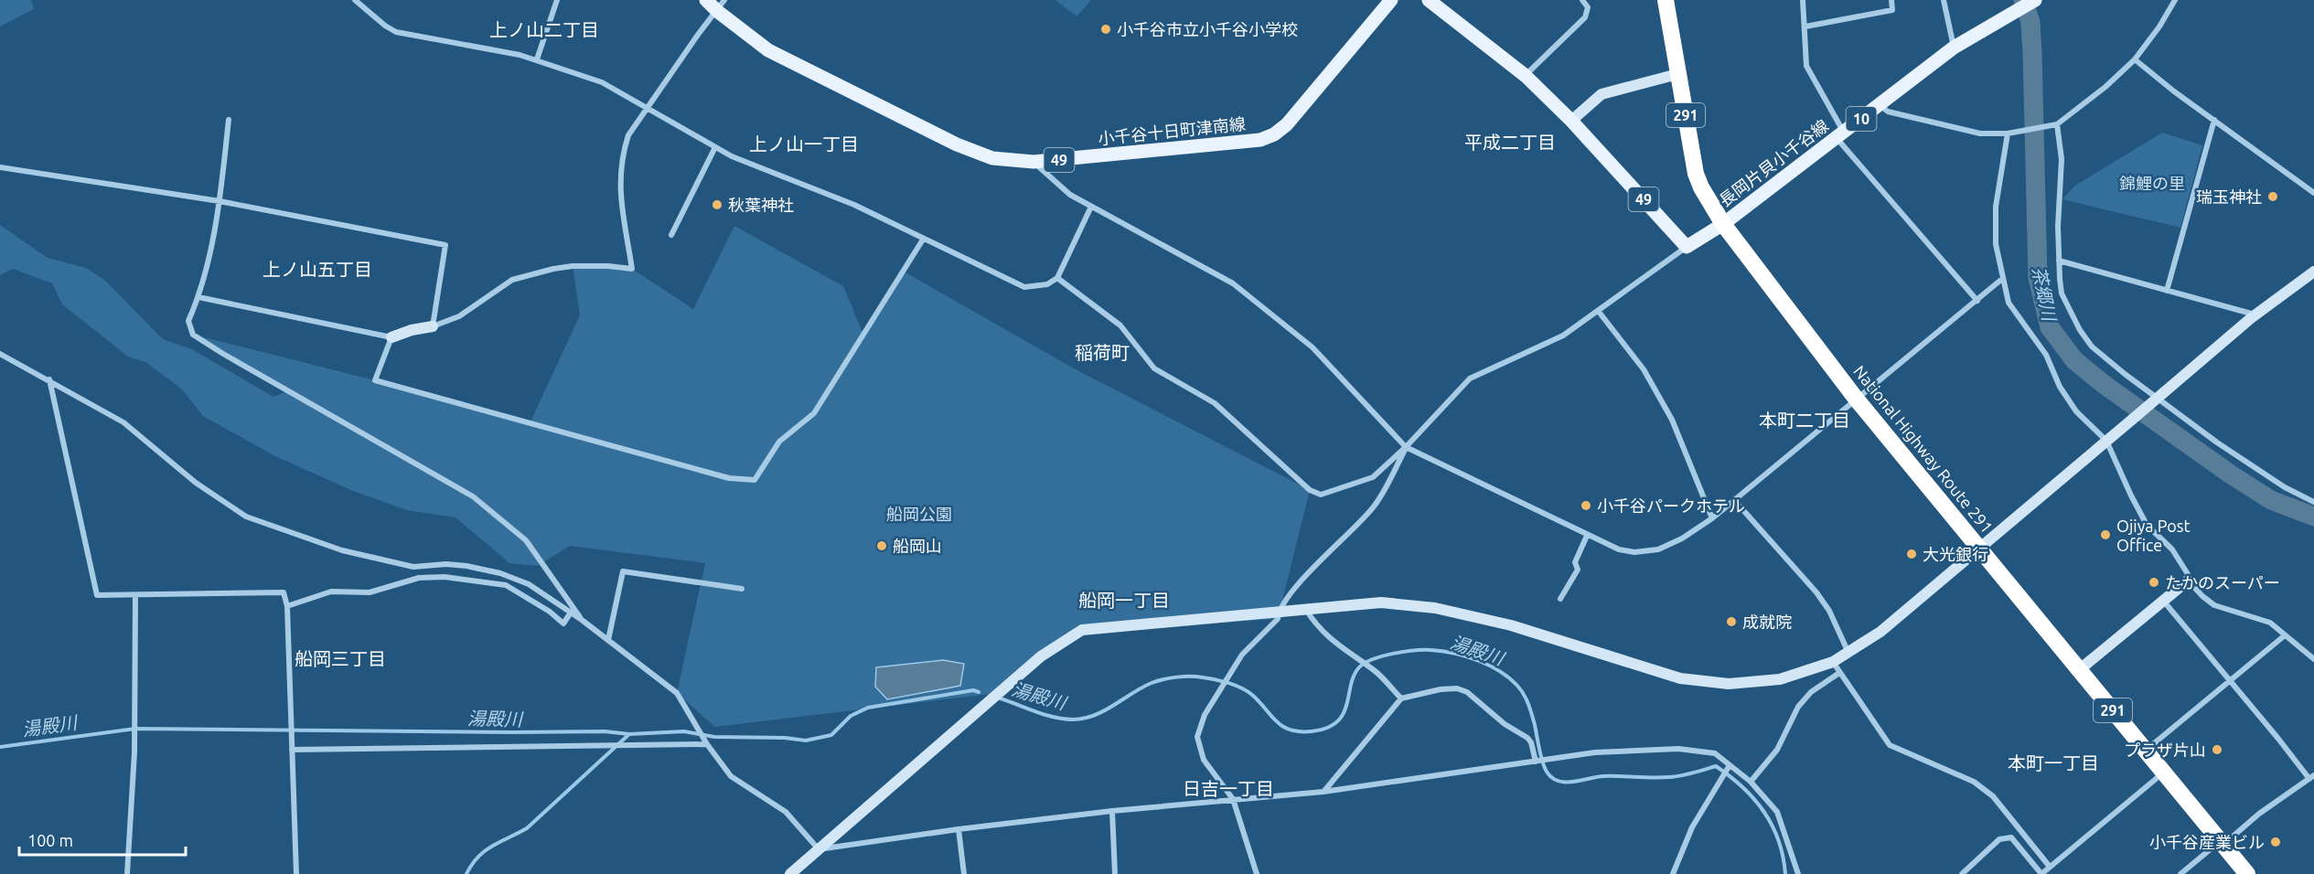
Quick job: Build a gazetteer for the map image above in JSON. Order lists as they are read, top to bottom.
{
  "streets": {
    "highway": ["291", "National Highway Route 291"],
    "main road": [
      "10",
      "小千谷十日町津南線",
      "49",
      "長岡片貝小千谷線"
    ]
  },
  "crossings": [
    ["長岡片貝小千谷線", "National Highway Route 291"]
  ],
  "districts": [
    "上ノ山二丁目",
    "平成二丁目",
    "上ノ山一丁目",
    "上ノ山五丁目",
    "稲荷町",
    "本町二丁目",
    "船岡一丁目",
    "船岡三丁目",
    "本町一丁目",
    "日吉一丁目"
  ],
  "water": ["茶郷川", "湯殿川"],
  "parks": ["錦鯉の里", "船岡公園"],
  "places": [
    "小千谷市立小千谷小学校",
    "瑞玉神社",
    "秋葉神社",
    "小千谷パークホテル",
    "Ojiya Post Office",
    "船岡山",
    "大光銀行",
    "たかのスーパー",
    "成就院",
    "プラザ片山",
    "小千谷産業ビル"
  ],
  "scale_bar": "100 m"
}
